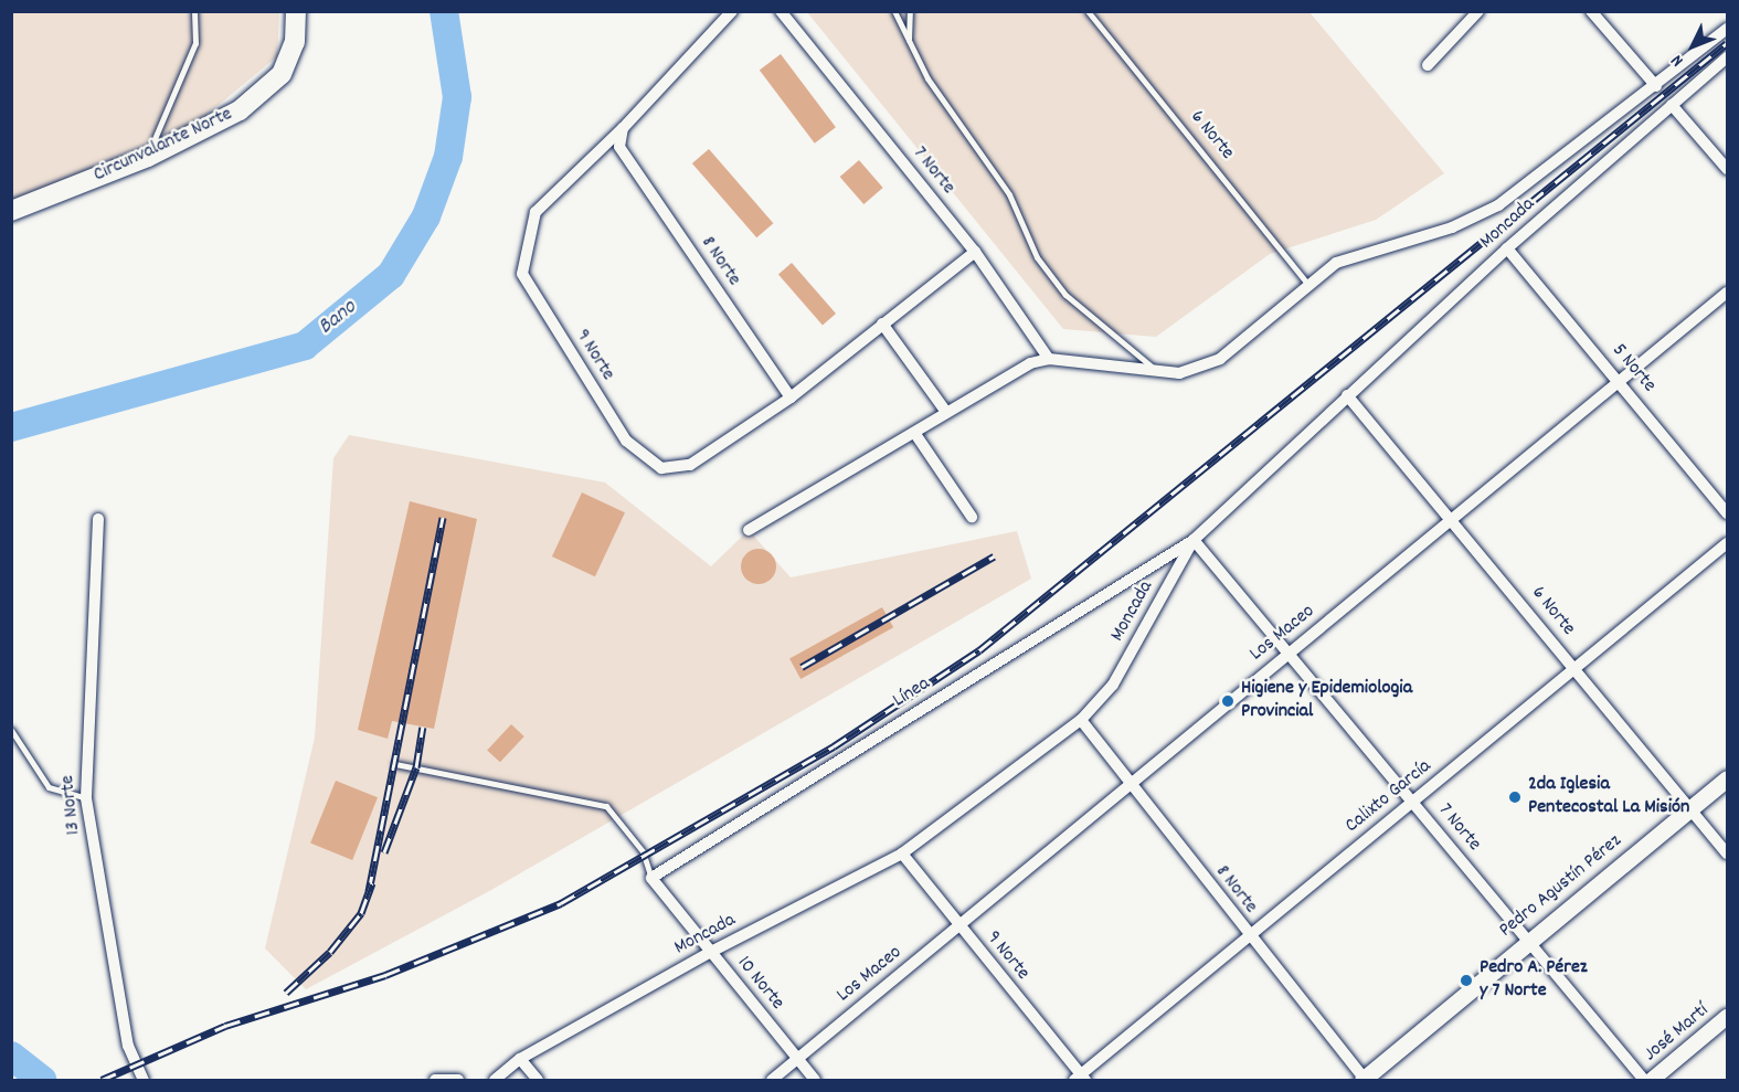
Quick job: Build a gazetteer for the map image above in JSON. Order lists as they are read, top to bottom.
{
  "streets": {
    "main road": ["Circunvalante Norte", "Pedro Agustín Pérez"],
    "street": [
      "6 Norte",
      "7 Norte",
      "Moncada",
      "8 Norte",
      "9 Norte",
      "5 Norte",
      "Los Maceo",
      "Línea",
      "Calixto García",
      "13 Norte",
      "10 Norte",
      "José Martí"
    ]
  },
  "crossings": [
    ["6 Norte", "Moncada"],
    ["6 Norte", "Los Maceo"],
    ["6 Norte", "Calixto García"],
    ["6 Norte", "Pedro Agustín Pérez"],
    ["7 Norte", "Moncada"],
    ["7 Norte", "Los Maceo"],
    ["7 Norte", "Línea"],
    ["7 Norte", "Calixto García"],
    ["7 Norte", "Pedro Agustín Pérez"],
    ["Moncada", "8 Norte"],
    ["Moncada", "9 Norte"],
    ["Moncada", "5 Norte"],
    ["Moncada", "Línea"],
    ["Moncada", "10 Norte"],
    ["8 Norte", "9 Norte"],
    ["8 Norte", "Los Maceo"],
    ["8 Norte", "Calixto García"],
    ["8 Norte", "Pedro Agustín Pérez"],
    ["9 Norte", "Los Maceo"],
    ["9 Norte", "Calixto García"],
    ["5 Norte", "Los Maceo"],
    ["Los Maceo", "10 Norte"],
    ["Línea", "10 Norte"]
  ],
  "water": ["Bano"],
  "places": ["Higiene y Epidemiologia Provincial", "2da Iglesia Pentecostal La Misión", "Pedro A. Pérez y 7 Norte"],
  "north": "bottom left"
}
